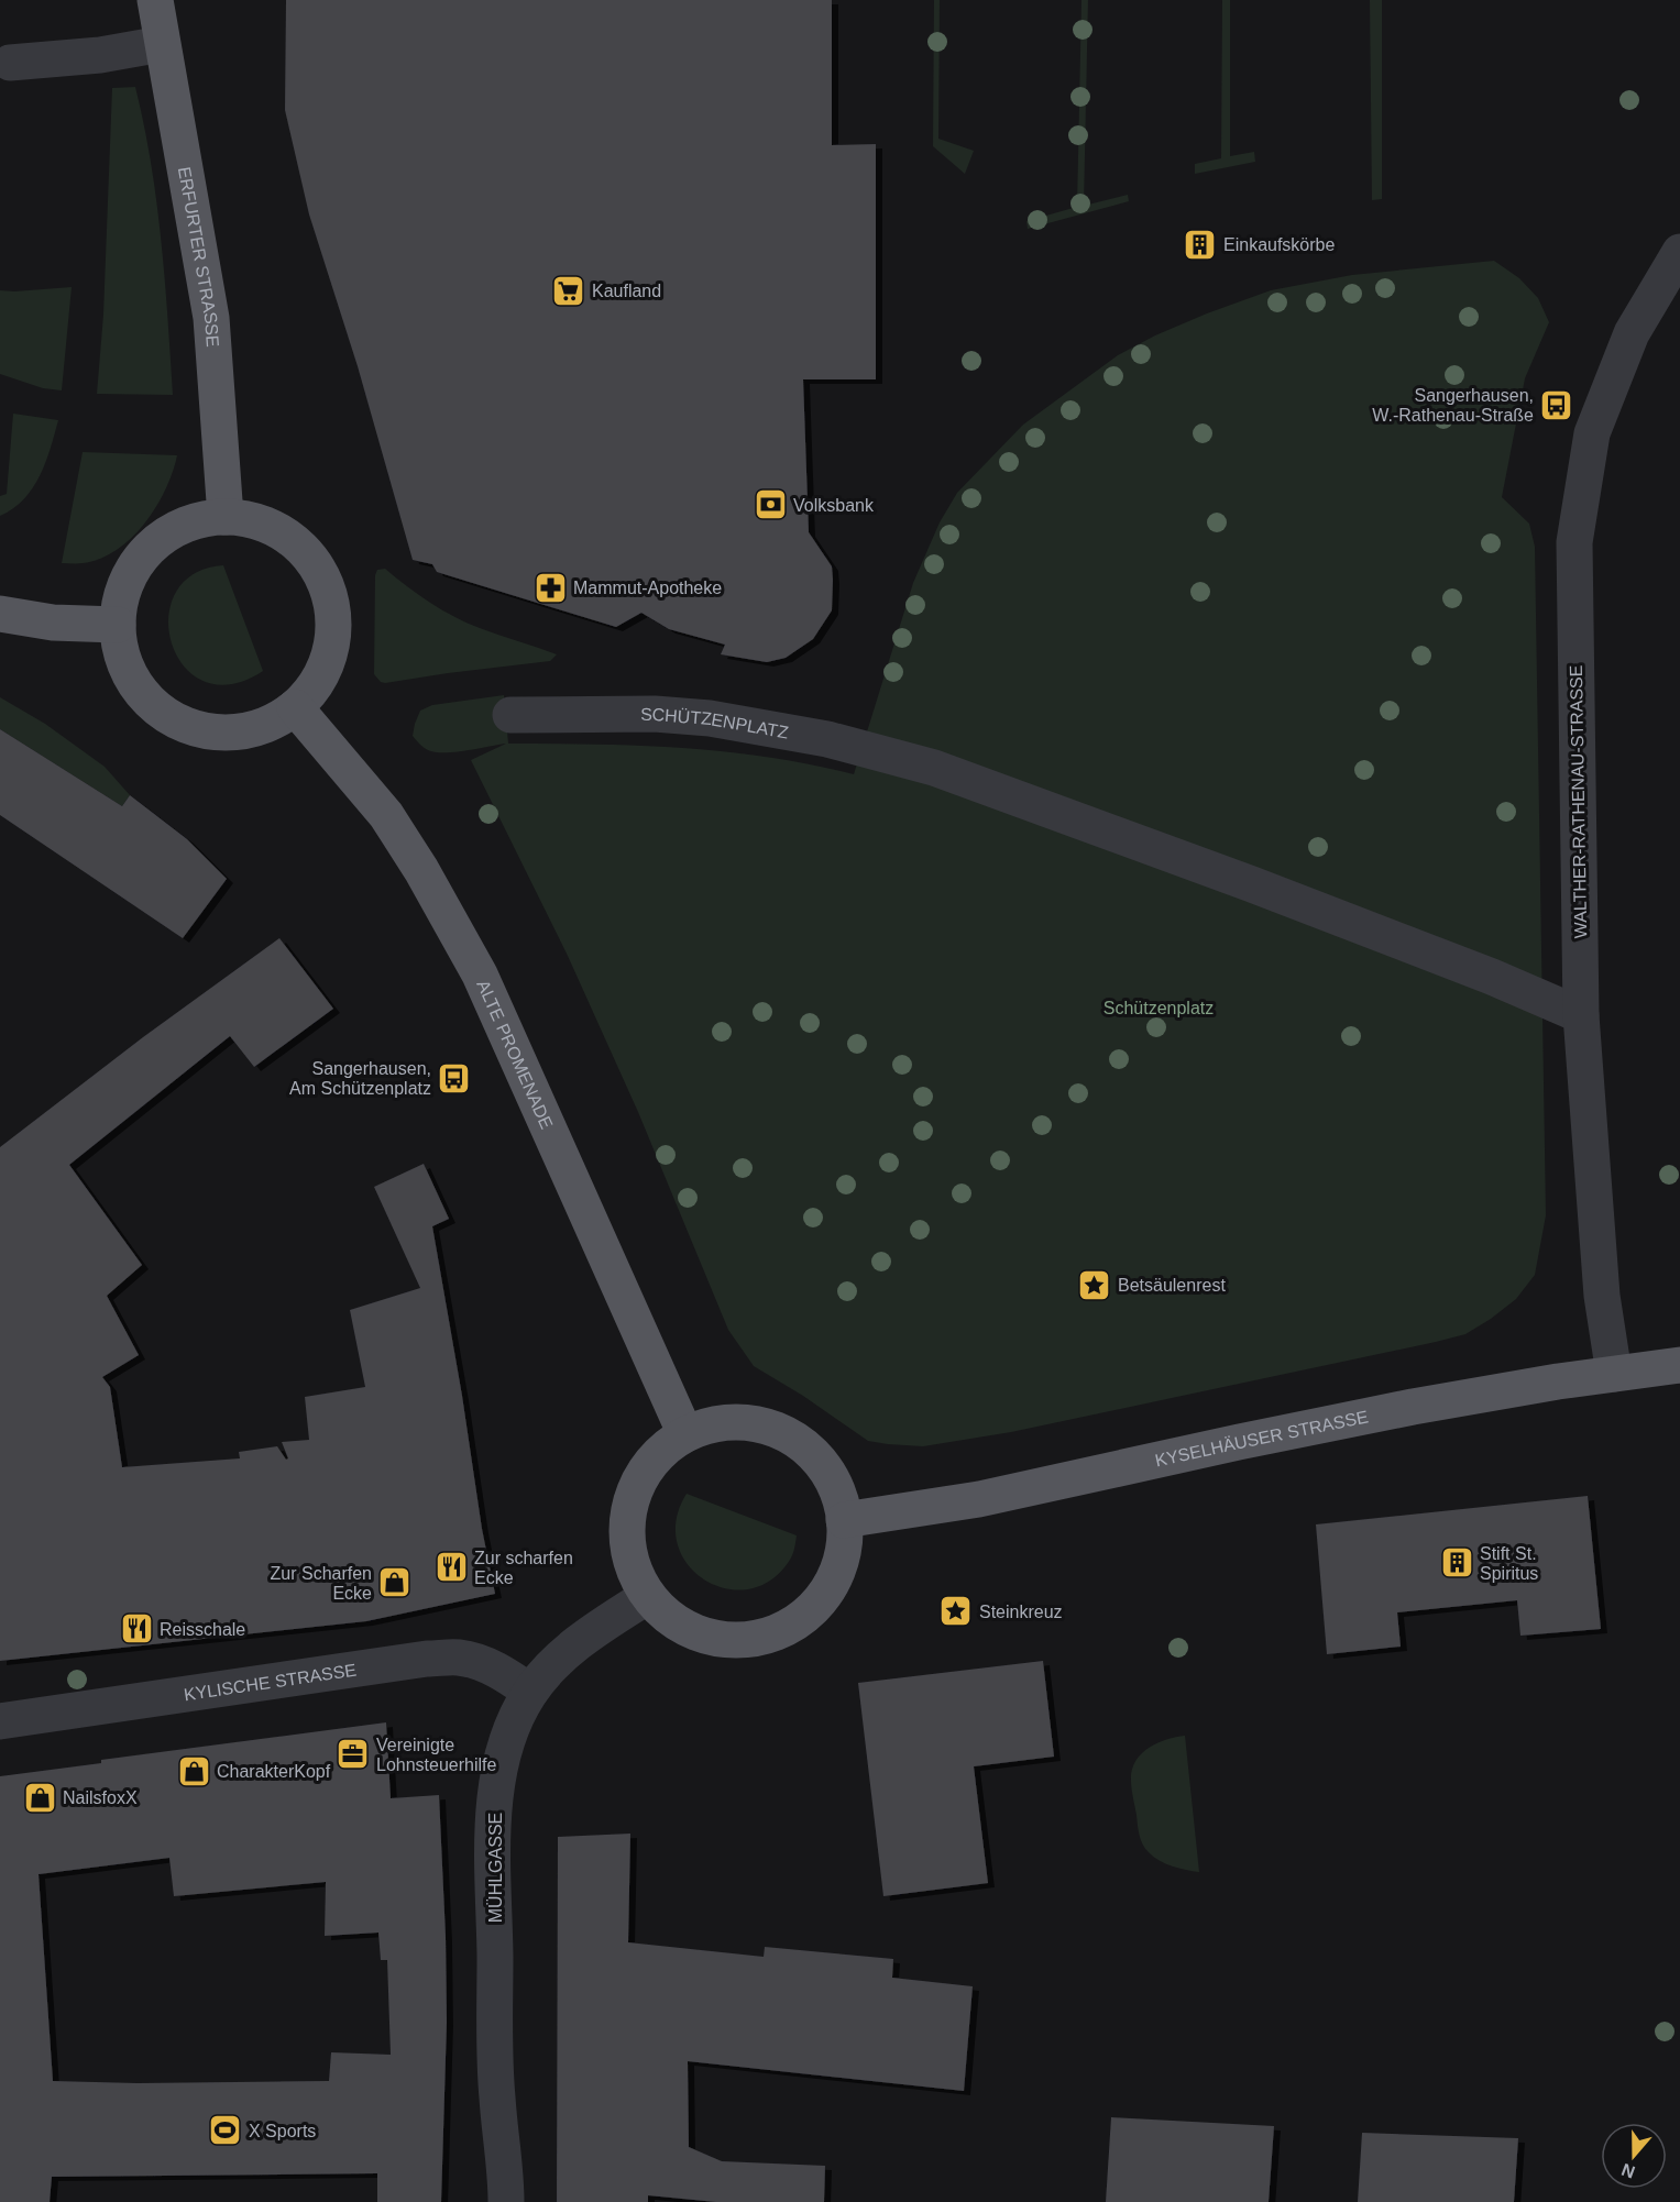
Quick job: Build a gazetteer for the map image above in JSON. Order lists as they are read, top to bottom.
{
  "streets": {
    "main road": ["ERFURTER STRASSE", "ALTE PROMENADE", "KYSELHÄUSER STRASSE"],
    "street": [
      "SCHÜTZENPLATZ",
      "WALTHER-RATHENAU-STRASSE",
      "KYLISCHE STRASSE",
      "MÜHLGASSE"
    ]
  },
  "crossings": [
    ["ERFURTER STRASSE", "ALTE PROMENADE"],
    ["SCHÜTZENPLATZ", "WALTHER-RATHENAU-STRASSE"],
    ["WALTHER-RATHENAU-STRASSE", "KYSELHÄUSER STRASSE"],
    ["ALTE PROMENADE", "KYSELHÄUSER STRASSE"],
    ["ALTE PROMENADE", "MÜHLGASSE"],
    ["KYSELHÄUSER STRASSE", "MÜHLGASSE"],
    ["KYLISCHE STRASSE", "MÜHLGASSE"]
  ],
  "parks": ["Schützenplatz"],
  "places": {
    "building": ["Einkaufskörbe", "Stift St. Spiritus"],
    "supermarket": ["Kaufland"],
    "bus stop": ["Sangerhausen, W.-Rathenau-Straße", "Sangerhausen, Am Schützenplatz"],
    "bank": ["Volksbank"],
    "pharmacy": ["Mammut-Apotheke"],
    "place": ["Betsäulenrest", "Steinkreuz"],
    "restaurant": ["Zur scharfen Ecke", "Reisschale"],
    "shop": ["Zur Scharfen Ecke", "CharakterKopf", "NailsfoxX"],
    "office": ["Vereinigte Lohnsteuerhilfe"],
    "sports": ["X Sports"]
  },
  "north": "bottom"
}
